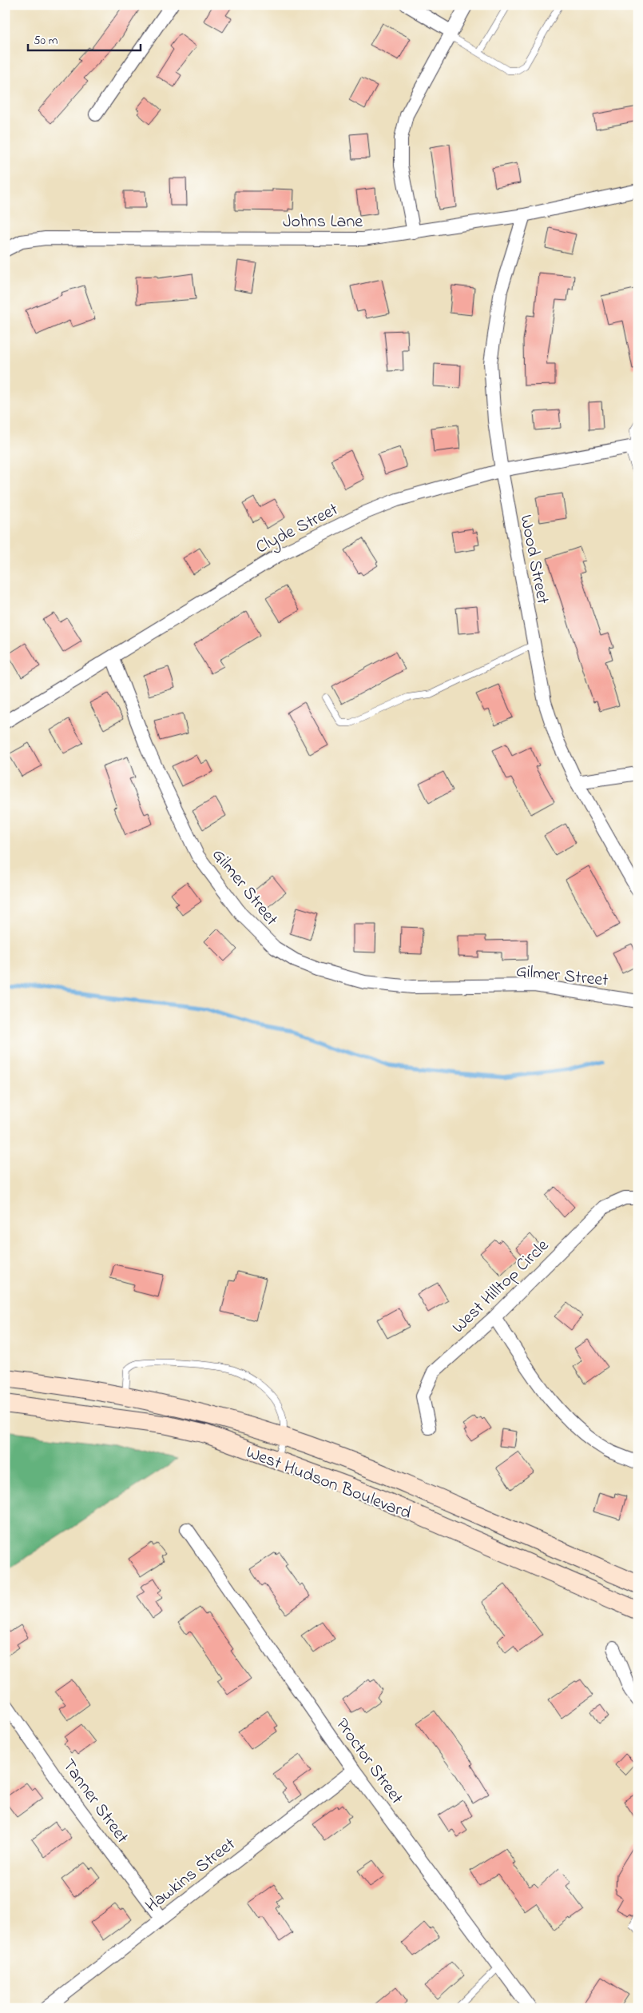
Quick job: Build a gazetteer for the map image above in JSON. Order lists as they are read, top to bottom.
{
  "streets": {
    "main road": ["West Hudson Boulevard"],
    "street": [
      "Johns Lane",
      "Clyde Street",
      "Wood Street",
      "Gilmer Street",
      "West Hilltop Circle",
      "Proctor Street",
      "Tanner Street",
      "Hawkins Street"
    ]
  },
  "crossings": [
    ["Johns Lane", "Wood Street"],
    ["Clyde Street", "Wood Street"],
    ["Clyde Street", "Gilmer Street"],
    ["Proctor Street", "Hawkins Street"],
    ["Tanner Street", "Hawkins Street"]
  ],
  "scale_bar": "50 m"
}
